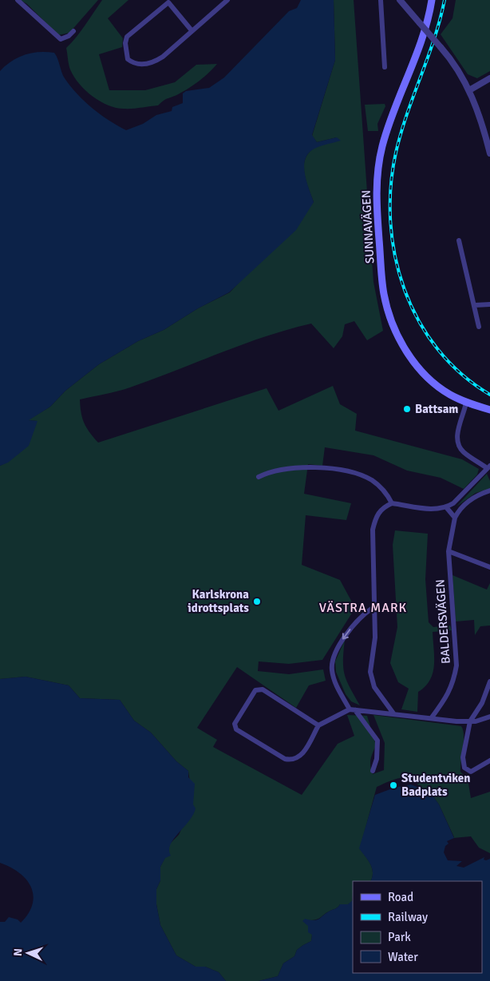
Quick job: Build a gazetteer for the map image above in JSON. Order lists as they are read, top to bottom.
{
  "streets": {
    "main road": ["SUNNAVÄGEN"],
    "street": ["BALDERSVÄGEN"]
  },
  "districts": ["VÄSTRA MARK"],
  "places": ["Battsam", "Karlskrona idrottsplats", "Studentviken Badplats"],
  "legend": [
    "Road",
    "Railway",
    "Park",
    "Water"
  ],
  "north": "left"
}
